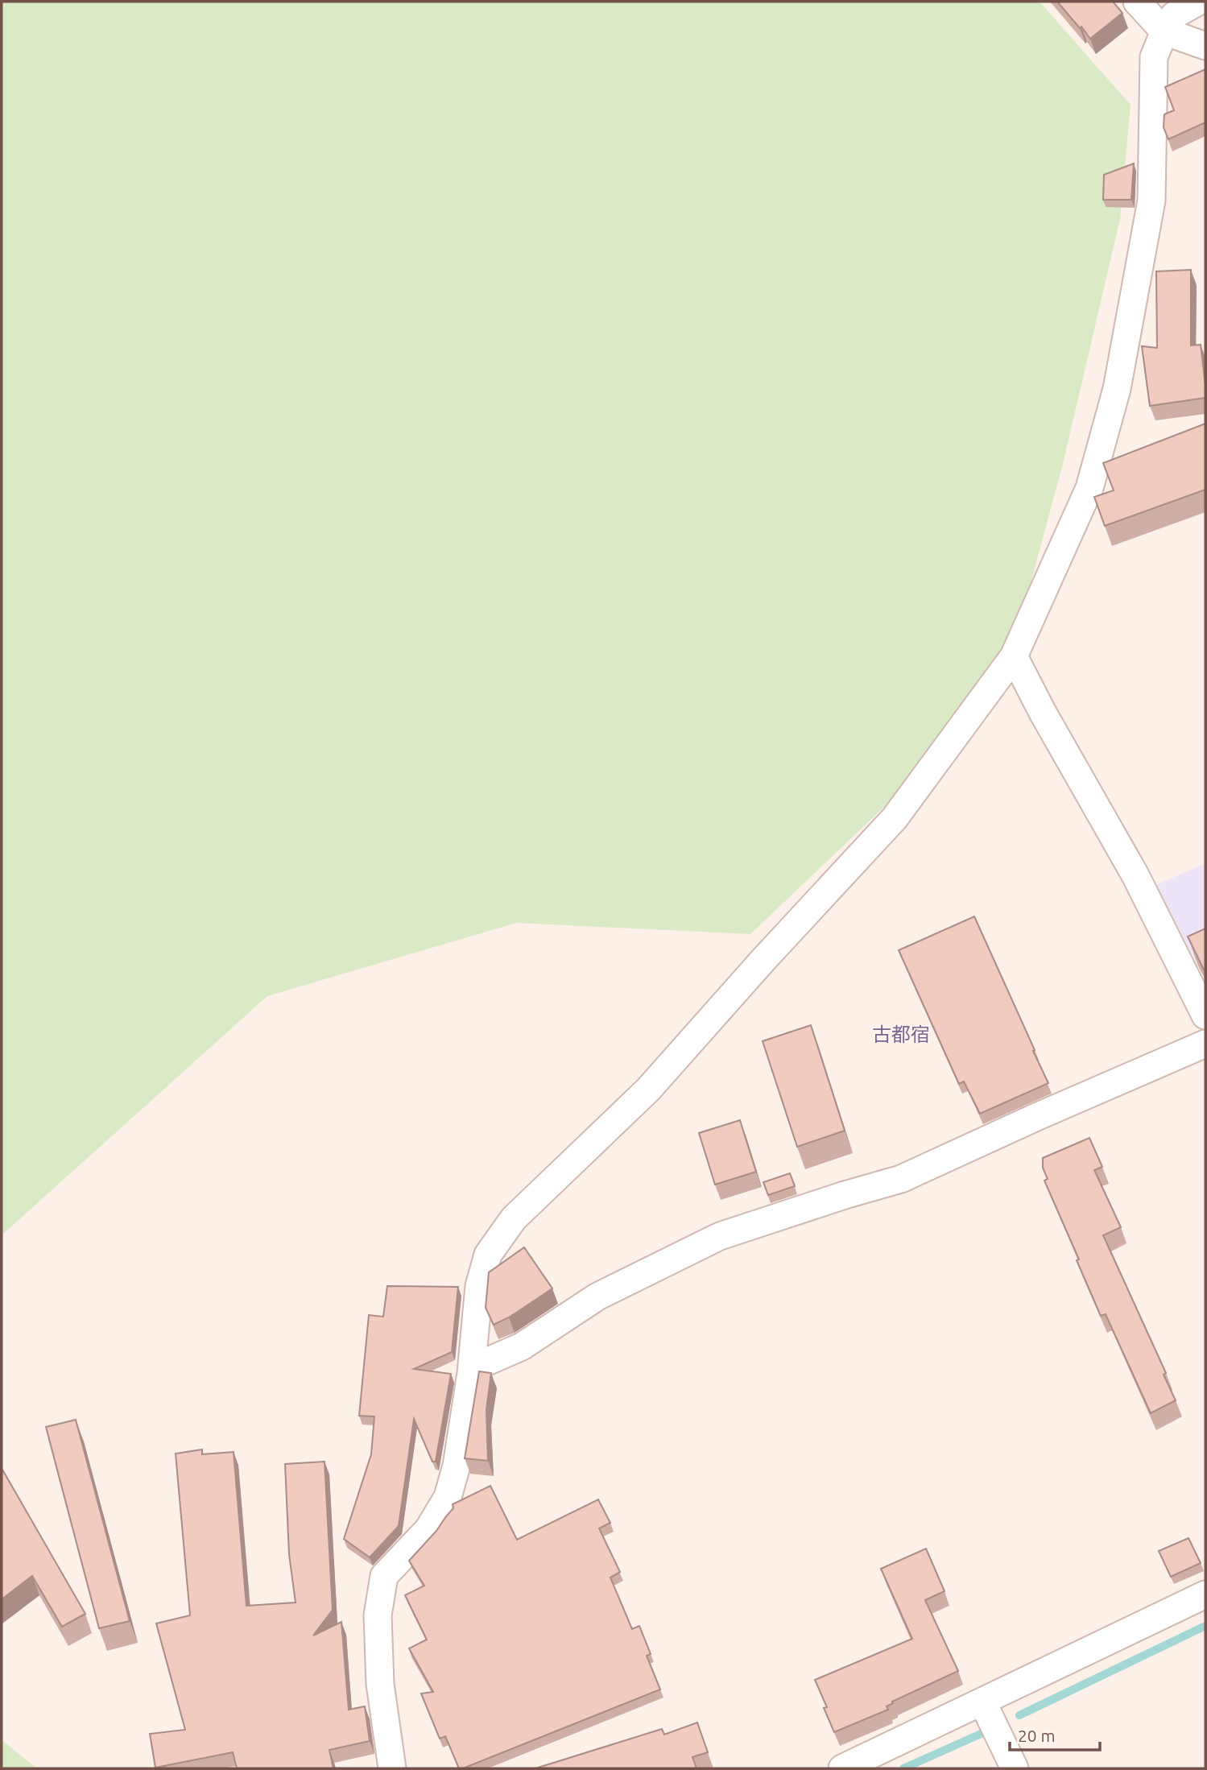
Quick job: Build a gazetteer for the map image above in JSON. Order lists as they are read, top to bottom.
{
  "districts": ["古都宿"],
  "scale_bar": "20 m"
}
